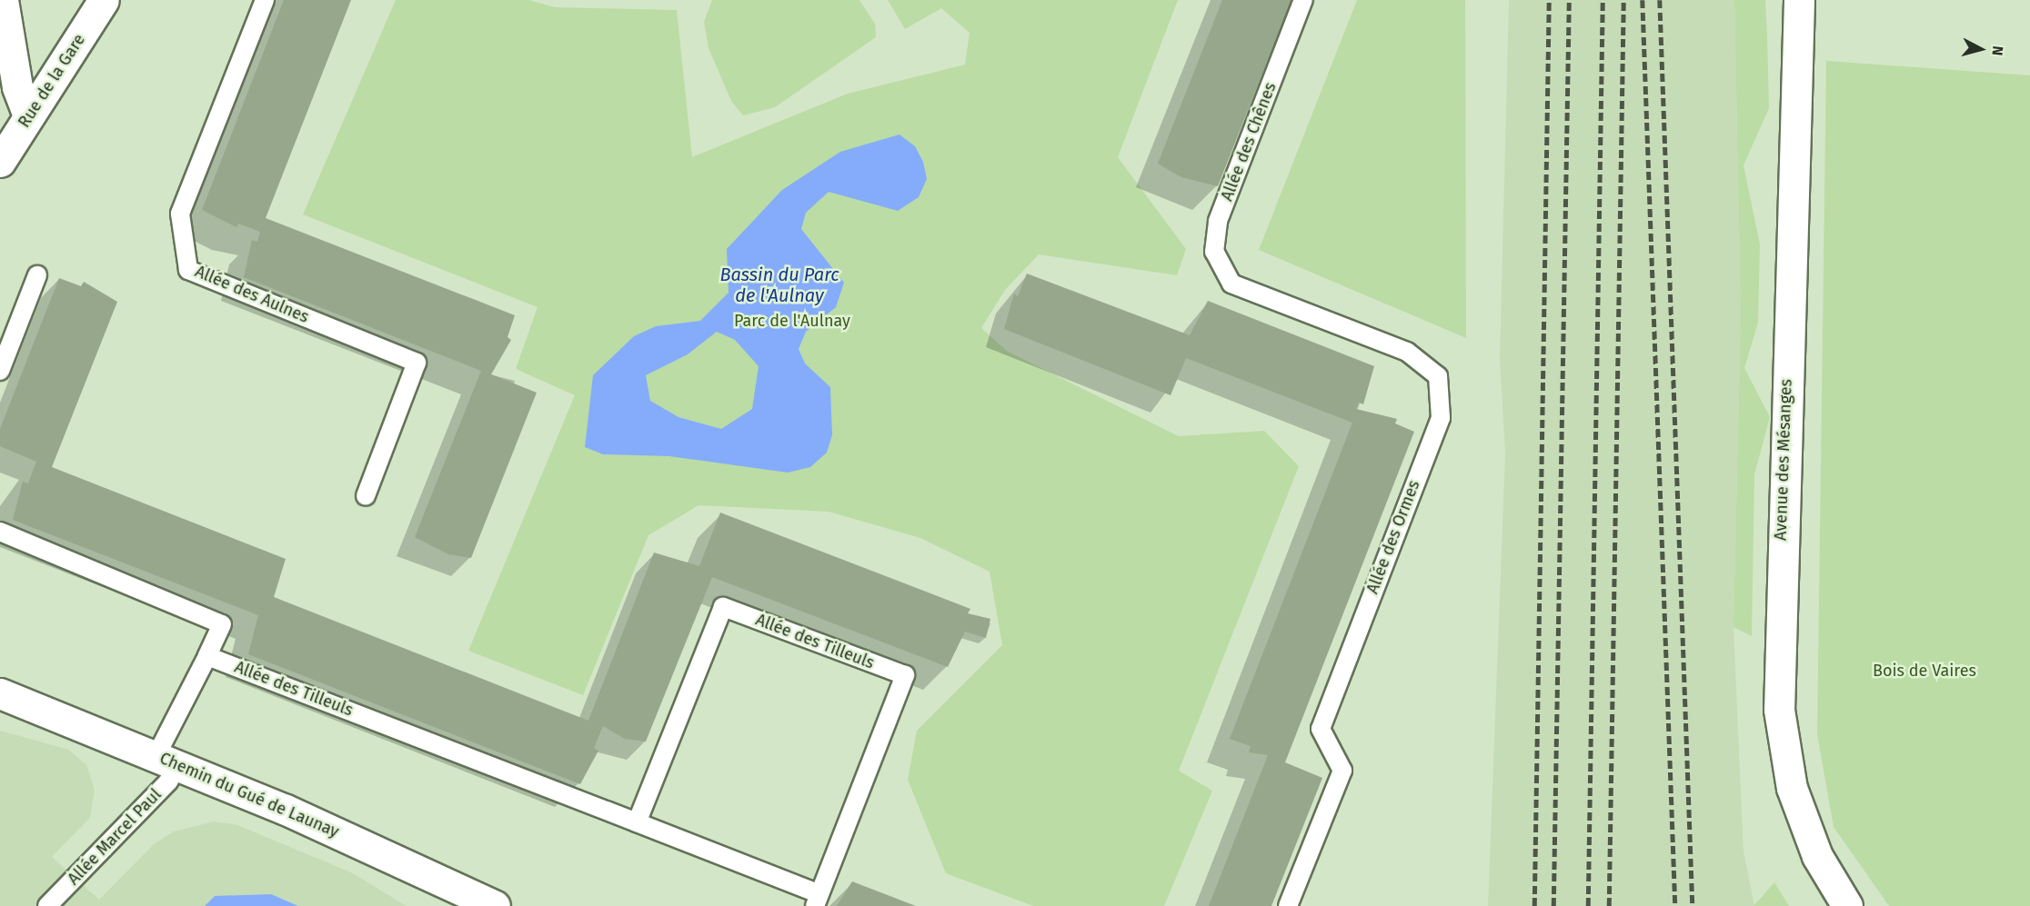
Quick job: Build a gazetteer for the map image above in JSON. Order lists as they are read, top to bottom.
{
  "streets": {
    "street": ["Rue de la Gare", "Avenue des Mésanges", "Chemin du Gué de Launay"],
    "lane": [
      "Allée des Chênes",
      "Allée des Aulnes",
      "Allée des Ormes",
      "Allée des Tilleuls",
      "Allée Marcel Paul"
    ]
  },
  "crossings": [
    ["Allée des Chênes", "Allée des Ormes"],
    ["Allée des Tilleuls", "Allée Marcel Paul"],
    ["Chemin du Gué de Launay", "Allée Marcel Paul"]
  ],
  "water": ["Bassin du Parc de l'Aulnay"],
  "parks": ["Parc de l'Aulnay", "Bois de Vaires"],
  "north": "right"
}
